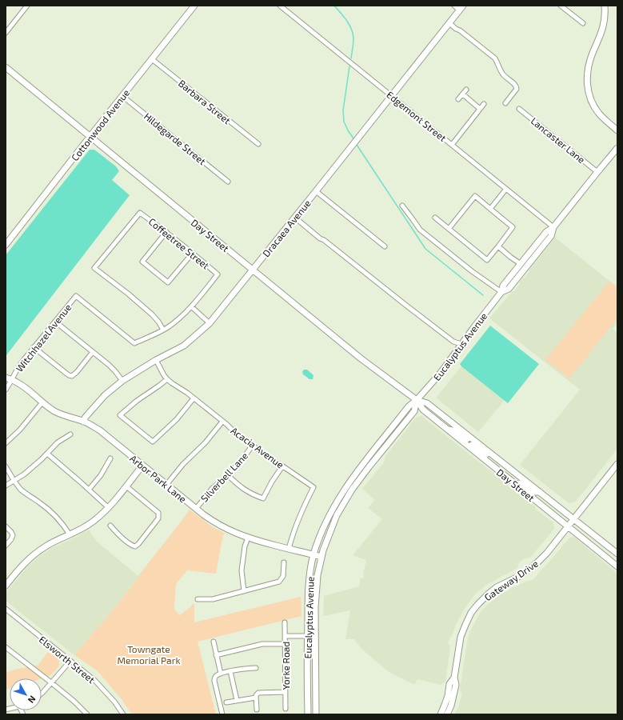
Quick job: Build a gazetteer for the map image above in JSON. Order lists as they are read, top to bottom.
{
  "streets": {
    "main road": [
      "Cottonwood Avenue",
      "Dracaea Avenue",
      "Day Street",
      "Eucalyptus Avenue",
      "Arbor Park Lane",
      "Gateway Drive"
    ],
    "street": [
      "Barbara Street",
      "Edgemont Street",
      "Hildegarde Street",
      "Lancaster Lane",
      "Coffeetree Street",
      "Witchhazel Avenue",
      "Acacia Avenue",
      "Silverbell Lane",
      "Elsworth Street",
      "Yorke Road"
    ]
  },
  "crossings": [
    ["Barbara Street", "Cottonwood Avenue"],
    ["Edgemont Street", "Dracaea Avenue"],
    ["Edgemont Street", "Eucalyptus Avenue"],
    ["Cottonwood Avenue", "Hildegarde Street"],
    ["Cottonwood Avenue", "Day Street"],
    ["Lancaster Lane", "Eucalyptus Avenue"],
    ["Dracaea Avenue", "Day Street"],
    ["Dracaea Avenue", "Acacia Avenue"],
    ["Dracaea Avenue", "Arbor Park Lane"],
    ["Day Street", "Eucalyptus Avenue"],
    ["Day Street", "Gateway Drive"],
    ["Coffeetree Street", "Witchhazel Avenue"],
    ["Witchhazel Avenue", "Arbor Park Lane"],
    ["Eucalyptus Avenue", "Arbor Park Lane"],
    ["Acacia Avenue", "Silverbell Lane"],
    ["Acacia Avenue", "Arbor Park Lane"],
    ["Silverbell Lane", "Arbor Park Lane"]
  ],
  "parks": ["Towngate Memorial Park"],
  "north": "bottom right"
}
